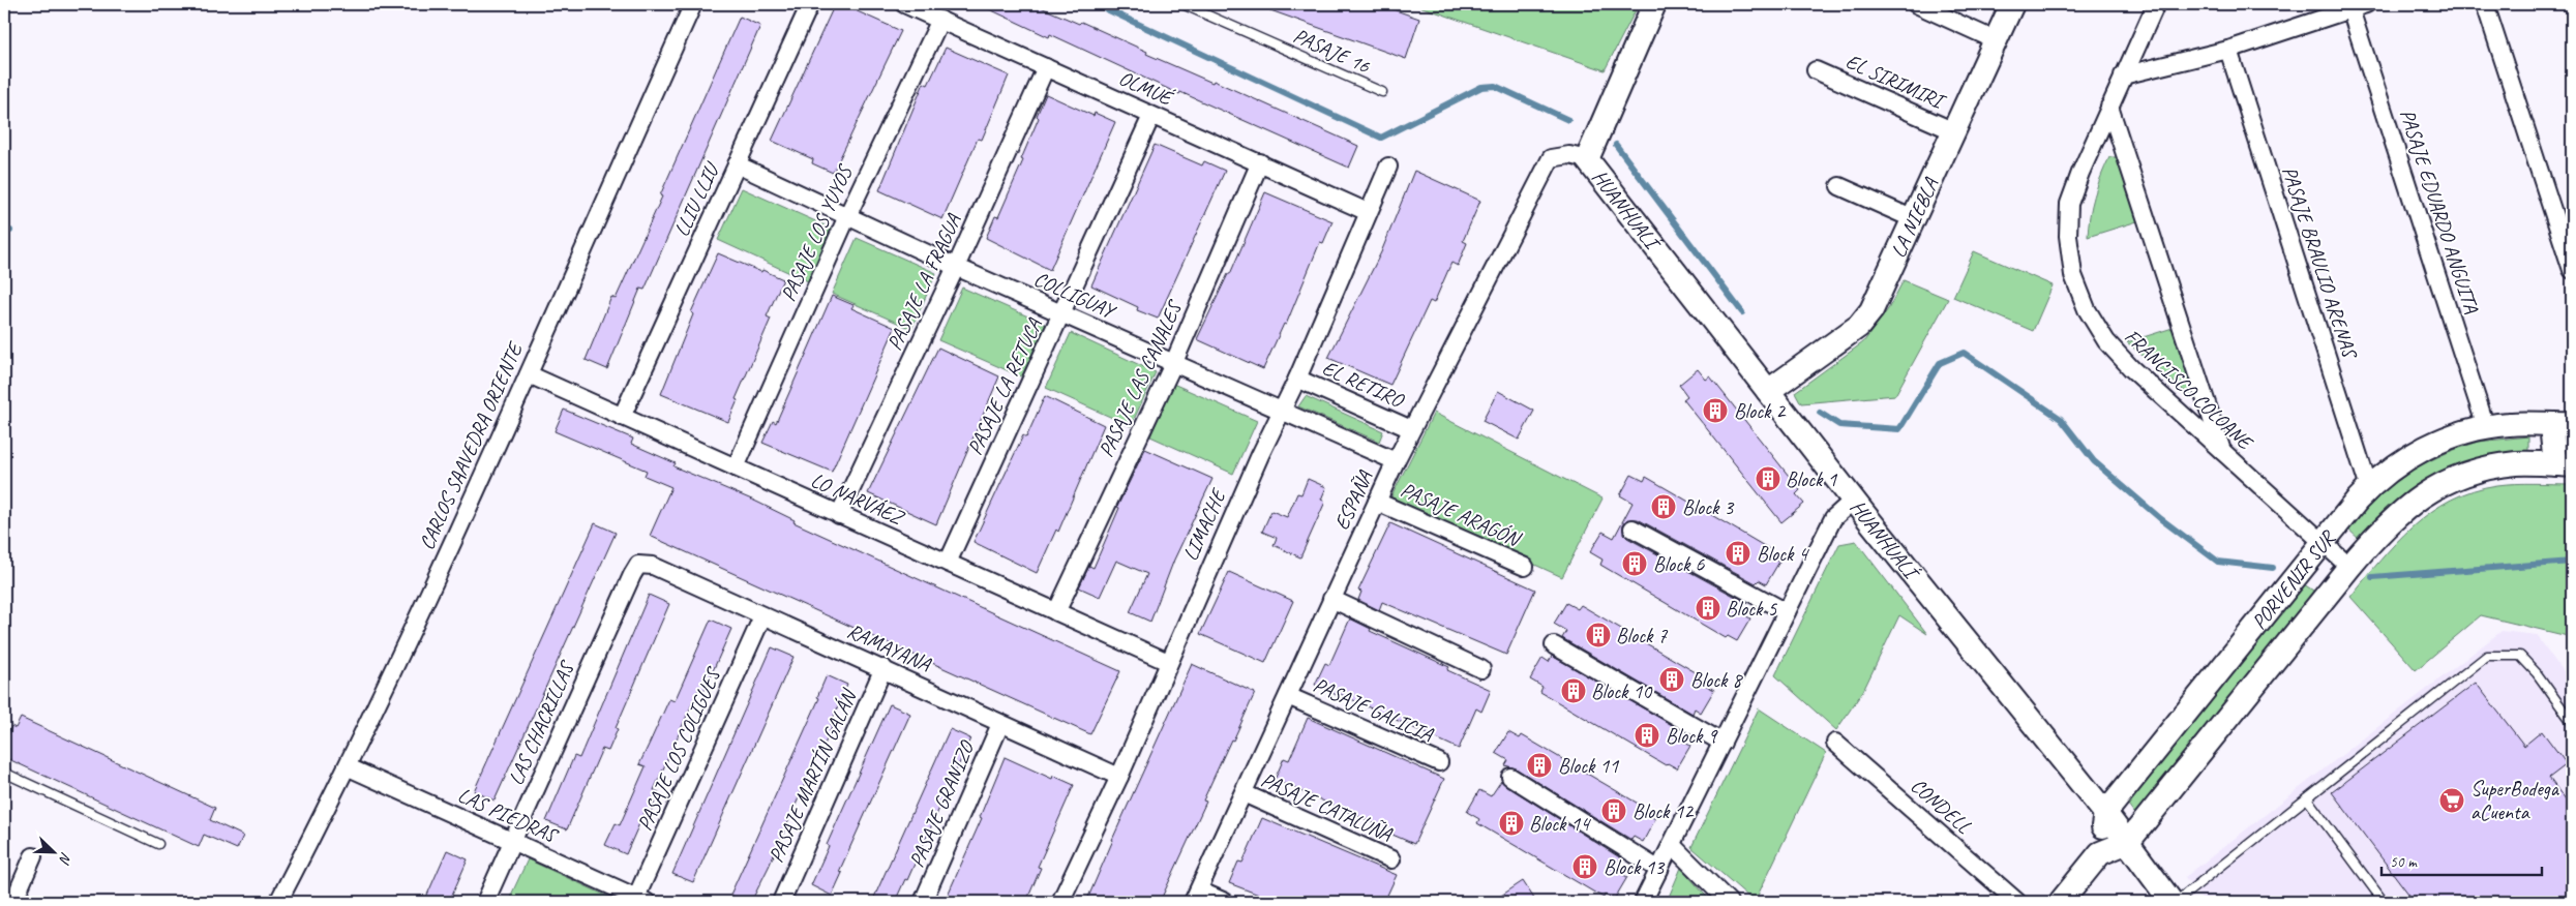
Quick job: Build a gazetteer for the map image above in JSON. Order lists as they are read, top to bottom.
{
  "streets": {
    "street": [
      "EL SIRIMIRI",
      "OLMUÉ",
      "LLIU LLIU",
      "HUANHUALÍ",
      "PASAJE EDUARDO ANGUITA",
      "LA NIEBLA",
      "PASAJE LOS YUYOS",
      "PASAJE BRAULIO ARENAS",
      "PASAJE LA FRAGUA",
      "COLLIGUAY",
      "PASAJE LAS CANALES",
      "EL RETIRO",
      "PASAJE LA RETUCA",
      "FRANCISCO COLOANE",
      "CARLOS SAAVEDRA ORIENTE",
      "LO NARVÁEZ",
      "ESPAÑA",
      "PASAJE ARAGÓN",
      "LIMACHE",
      "PORVENIR SUR",
      "RAMAYANA",
      "PASAJE GALICIA",
      "LAS CHACRILLAS",
      "PASAJE LOS COLIGUES",
      "PASAJE MARTÍN GALÁN",
      "PASAJE GRANIZO",
      "CONDELL",
      "PASAJE CATALUÑA",
      "LAS PIEDRAS"
    ],
    "lane": ["PASAJE 16"]
  },
  "crossings": [
    ["EL SIRIMIRI", "LA NIEBLA"],
    ["OLMUÉ", "PASAJE LOS YUYOS"],
    ["OLMUÉ", "PASAJE LA FRAGUA"],
    ["OLMUÉ", "PASAJE LAS CANALES"],
    ["OLMUÉ", "PASAJE LA RETUCA"],
    ["OLMUÉ", "LIMACHE"],
    ["LLIU LLIU", "COLLIGUAY"],
    ["LLIU LLIU", "LO NARVÁEZ"],
    ["HUANHUALÍ", "LA NIEBLA"],
    ["HUANHUALÍ", "ESPAÑA"],
    ["HUANHUALÍ", "PORVENIR SUR"],
    ["PASAJE EDUARDO ANGUITA", "PORVENIR SUR"],
    ["PASAJE LOS YUYOS", "COLLIGUAY"],
    ["PASAJE LOS YUYOS", "LO NARVÁEZ"],
    ["PASAJE BRAULIO ARENAS", "PORVENIR SUR"],
    ["PASAJE LA FRAGUA", "COLLIGUAY"],
    ["PASAJE LA FRAGUA", "LO NARVÁEZ"],
    ["COLLIGUAY", "PASAJE LAS CANALES"],
    ["COLLIGUAY", "PASAJE LA RETUCA"],
    ["COLLIGUAY", "ESPAÑA"],
    ["COLLIGUAY", "LIMACHE"],
    ["PASAJE LAS CANALES", "LO NARVÁEZ"],
    ["EL RETIRO", "ESPAÑA"],
    ["EL RETIRO", "LIMACHE"],
    ["PASAJE LA RETUCA", "LO NARVÁEZ"],
    ["FRANCISCO COLOANE", "PORVENIR SUR"],
    ["CARLOS SAAVEDRA ORIENTE", "LO NARVÁEZ"],
    ["CARLOS SAAVEDRA ORIENTE", "LAS PIEDRAS"],
    ["LO NARVÁEZ", "LIMACHE"],
    ["ESPAÑA", "PASAJE ARAGÓN"],
    ["ESPAÑA", "PASAJE GALICIA"],
    ["ESPAÑA", "PASAJE CATALUÑA"],
    ["LIMACHE", "RAMAYANA"],
    ["RAMAYANA", "LAS CHACRILLAS"],
    ["RAMAYANA", "PASAJE LOS COLIGUES"],
    ["RAMAYANA", "PASAJE MARTÍN GALÁN"],
    ["RAMAYANA", "PASAJE GRANIZO"],
    ["LAS CHACRILLAS", "LAS PIEDRAS"],
    ["PASAJE LOS COLIGUES", "LAS PIEDRAS"]
  ],
  "places": {
    "building": [
      "Block 2",
      "Block 1",
      "Block 3",
      "Block 4",
      "Block 6",
      "Block 5",
      "Block 7",
      "Block 8",
      "Block 10",
      "Block 9",
      "Block 11",
      "Block 12",
      "Block 14",
      "Block 13"
    ],
    "supermarket": ["SuperBodega aCuenta"]
  },
  "scale_bar": "50 m",
  "north": "bottom right"
}
